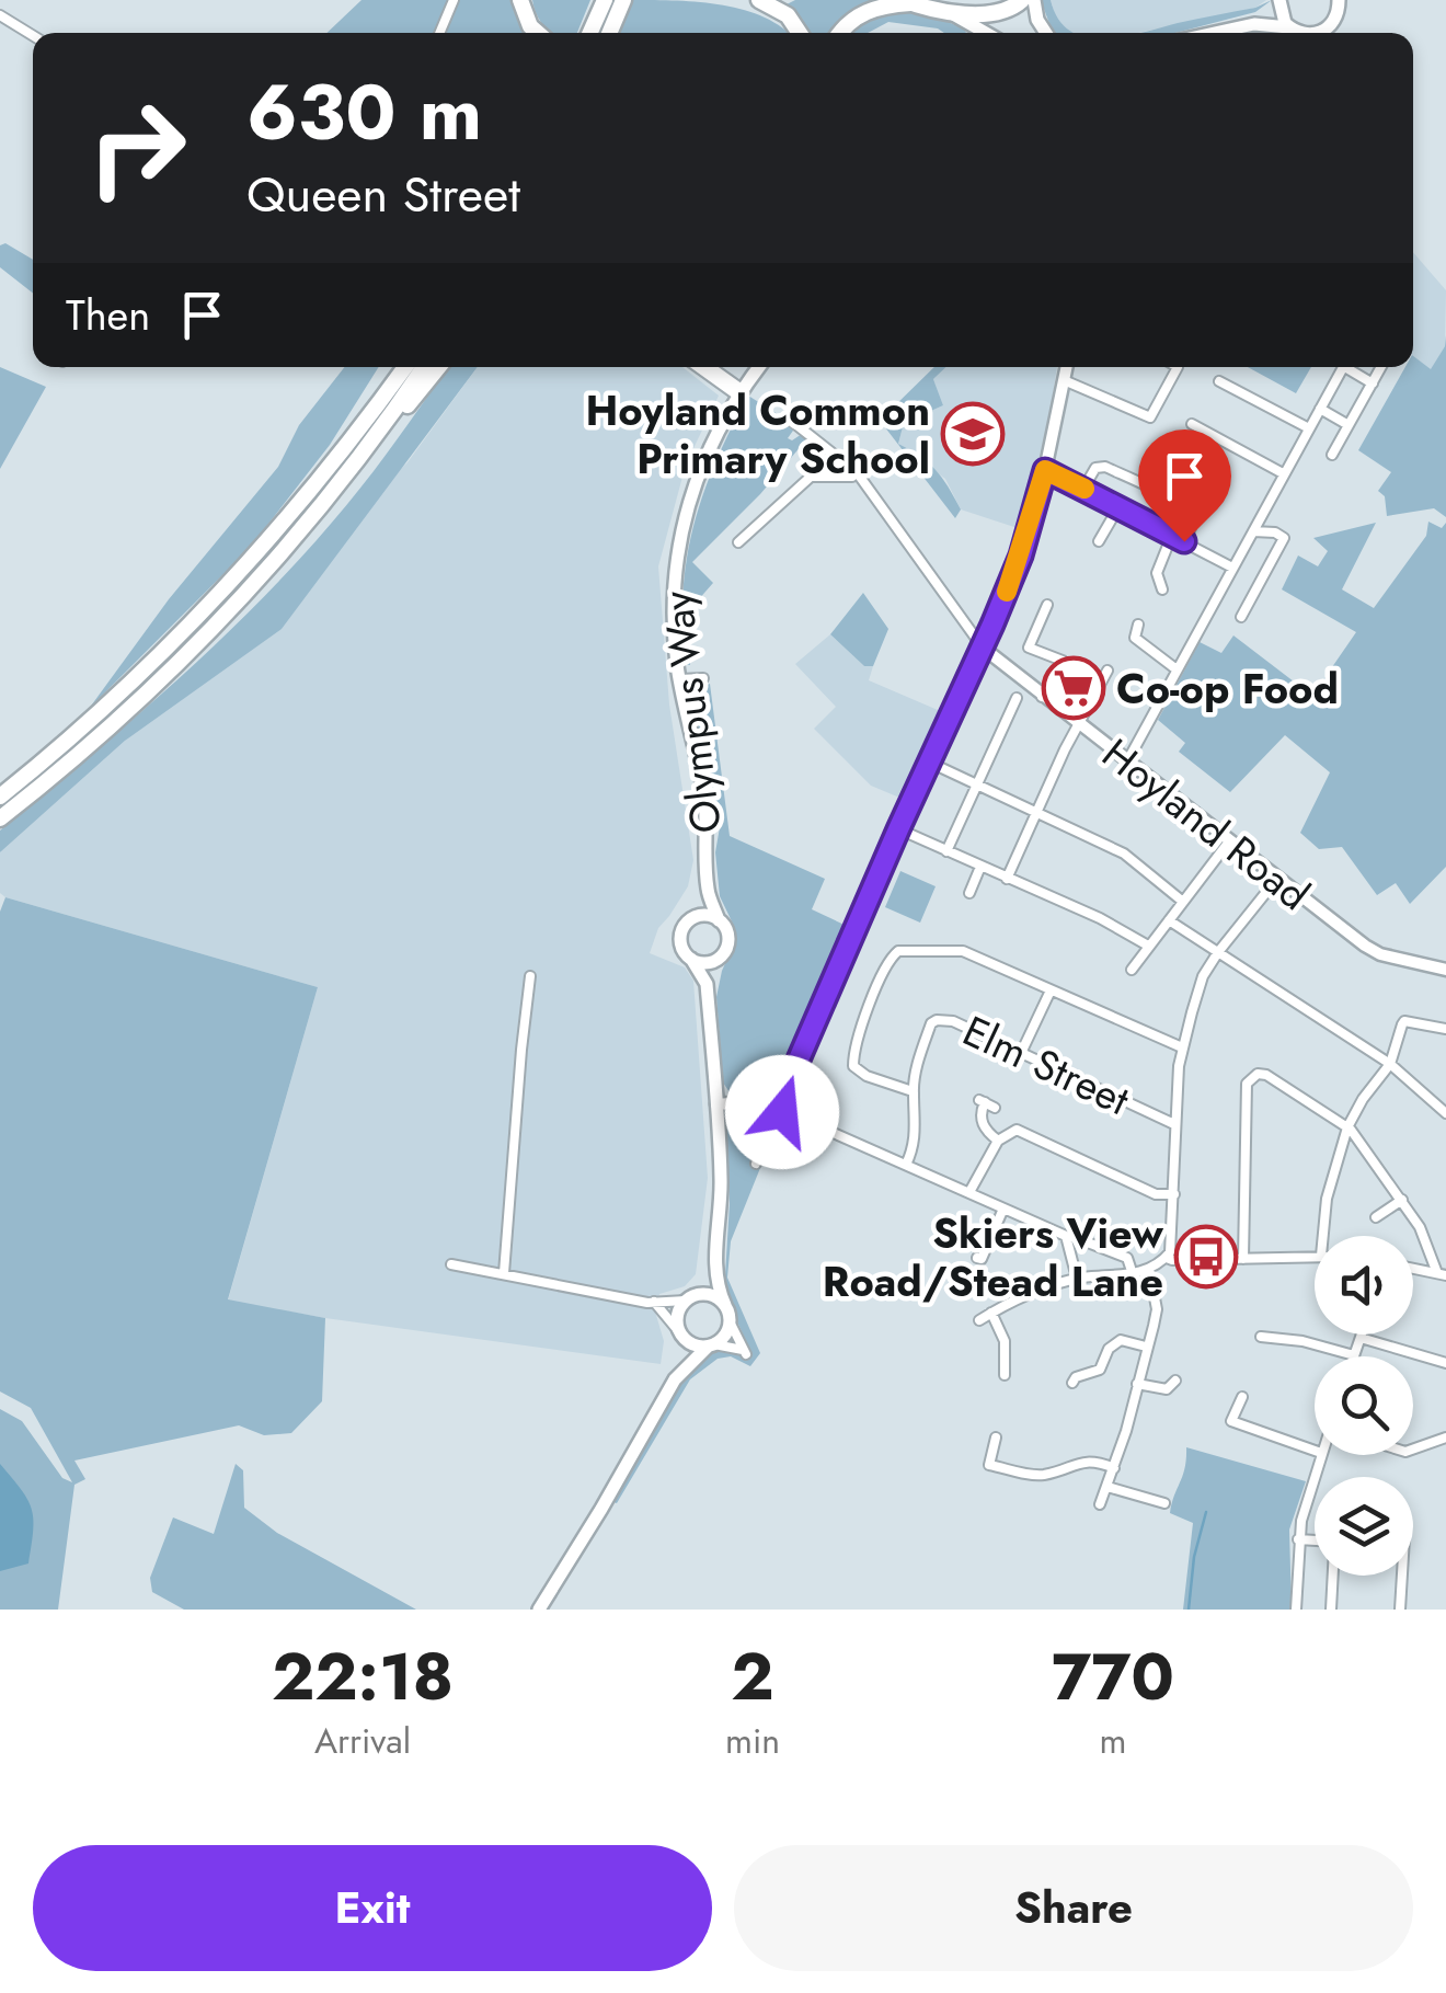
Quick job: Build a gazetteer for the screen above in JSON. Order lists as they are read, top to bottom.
{
  "streets": {
    "main road": ["Olympus Way", "Hoyland Road"],
    "street": ["Elm Street"]
  },
  "places": {
    "school or university": ["Hoyland Common Primary School"],
    "supermarket": ["Co-op Food"],
    "bus stop": ["Skiers View Road/Stead Lane"]
  },
  "page": {
    "turn": ["630 m", "Queen Street"],
    "then": "Then",
    "eta": [
      "22:18",
      "Arrival",
      "2",
      "min",
      "770",
      "m"
    ],
    "buttons": ["Exit", "Share"]
  }
}
